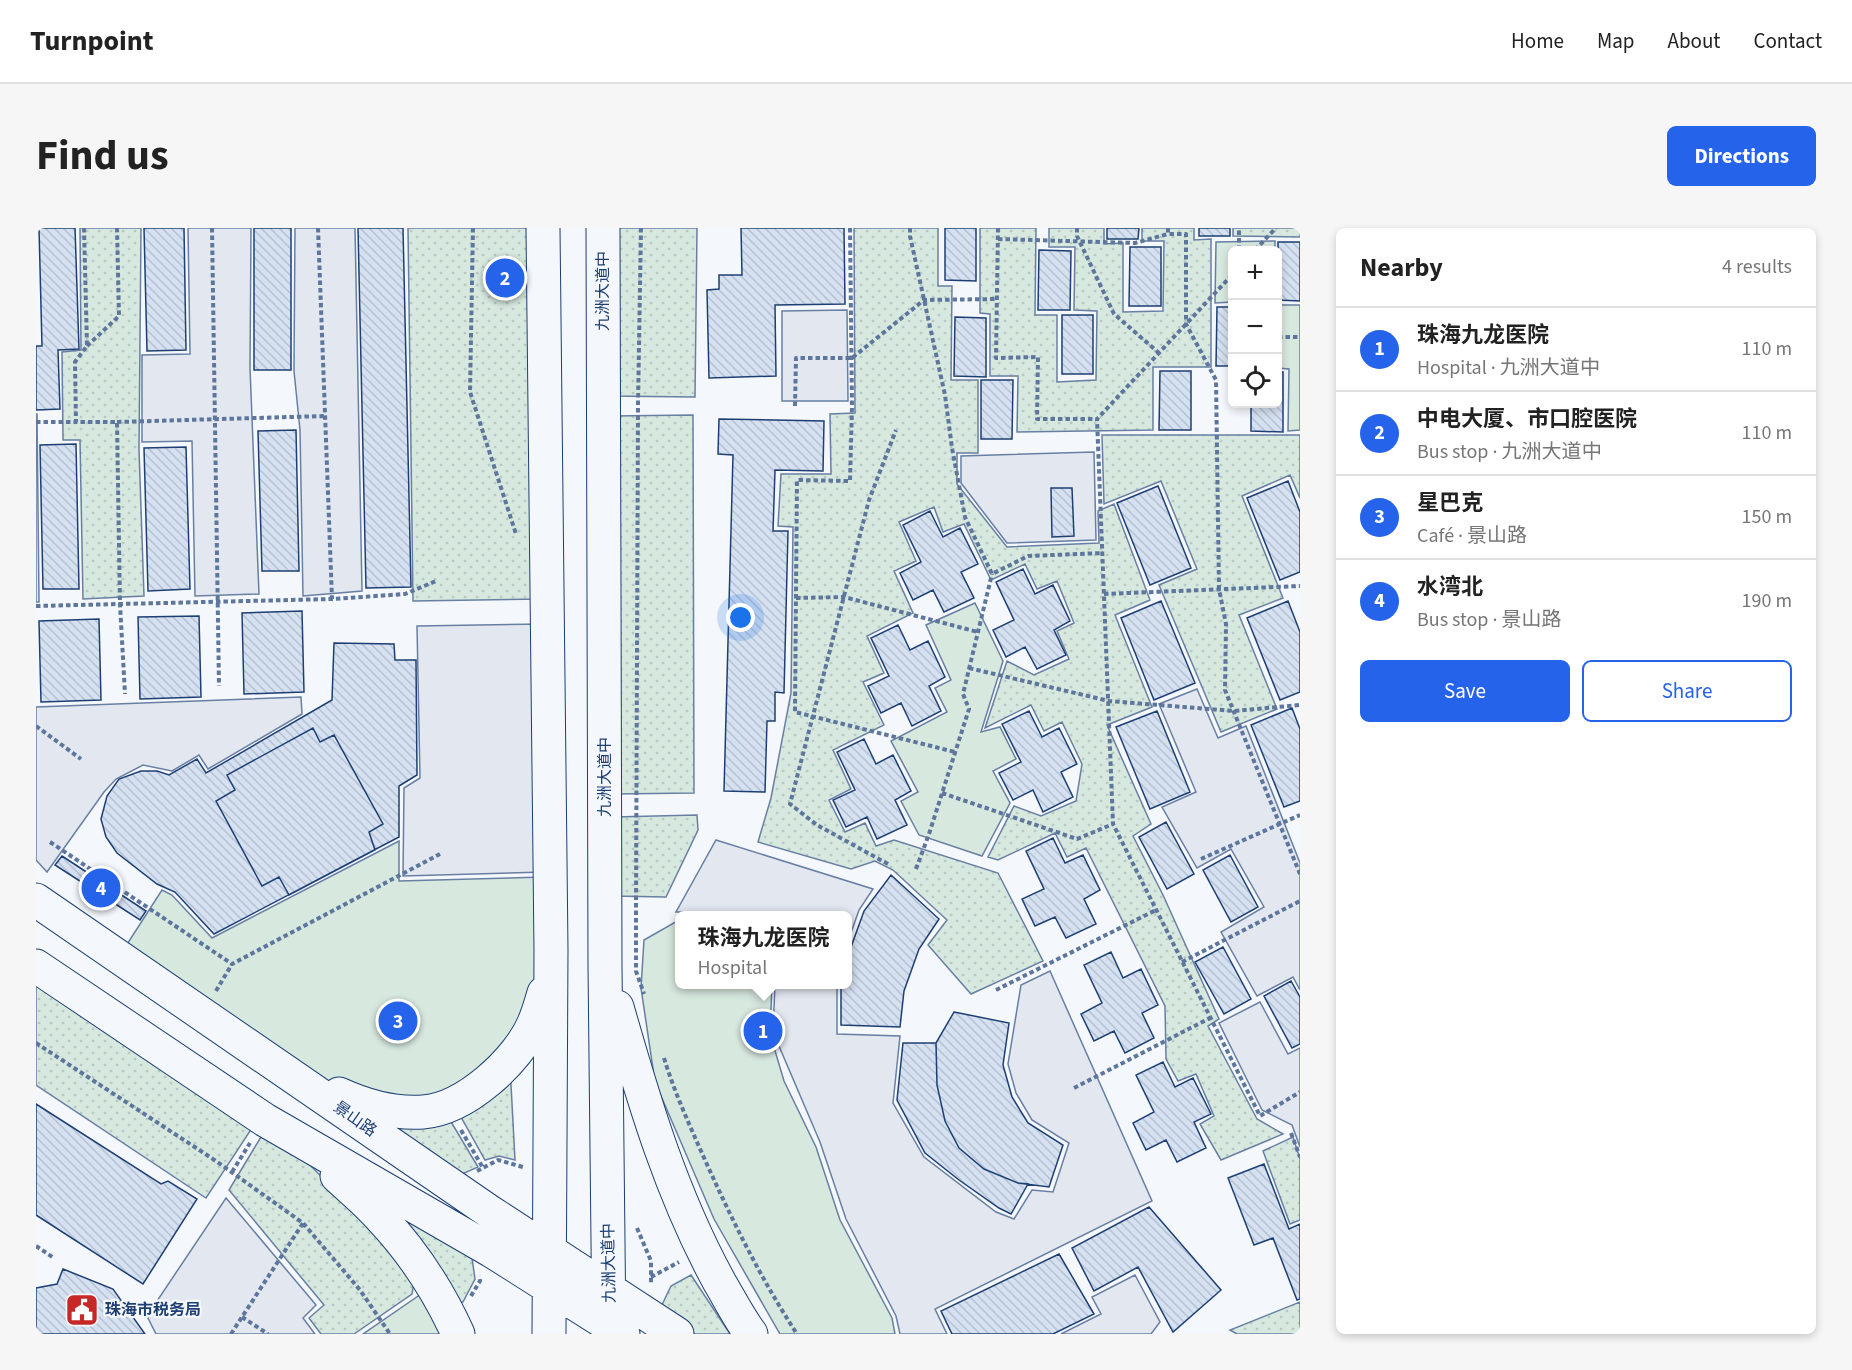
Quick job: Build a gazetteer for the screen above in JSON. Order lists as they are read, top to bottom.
{
  "streets": {
    "main road": ["九洲大道中", "景山路"]
  },
  "crossings": [
    ["九洲大道中", "景山路"]
  ],
  "places": {
    "public building": ["珠海市税务局"]
  },
  "page": {
    "header": "Turnpoint",
    "nav": [
      "Home",
      "Map",
      "About",
      "Contact"
    ],
    "title": "Find us",
    "buttons": [
      "Directions",
      ["Save", "Share"]
    ],
    "heading": ["Nearby", "4 results"],
    "map_buttons": ["+", "−"],
    "pins": [
      "2",
      "4",
      "3",
      "1"
    ],
    "list": [
      {
        "mark": "1",
        "name": "珠海九龙医院",
        "note": "Hospital · 九洲大道中",
        "value": "110 m"
      },
      {
        "mark": "2",
        "name": "中电大厦、市口腔医院",
        "note": "Bus stop · 九洲大道中",
        "value": "110 m"
      },
      {
        "mark": "3",
        "name": "星巴克",
        "note": "Café · 景山路",
        "value": "150 m"
      },
      {
        "mark": "4",
        "name": "水湾北",
        "note": "Bus stop · 景山路",
        "value": "190 m"
      }
    ],
    "popup": ["珠海九龙医院", "Hospital"]
  }
}
